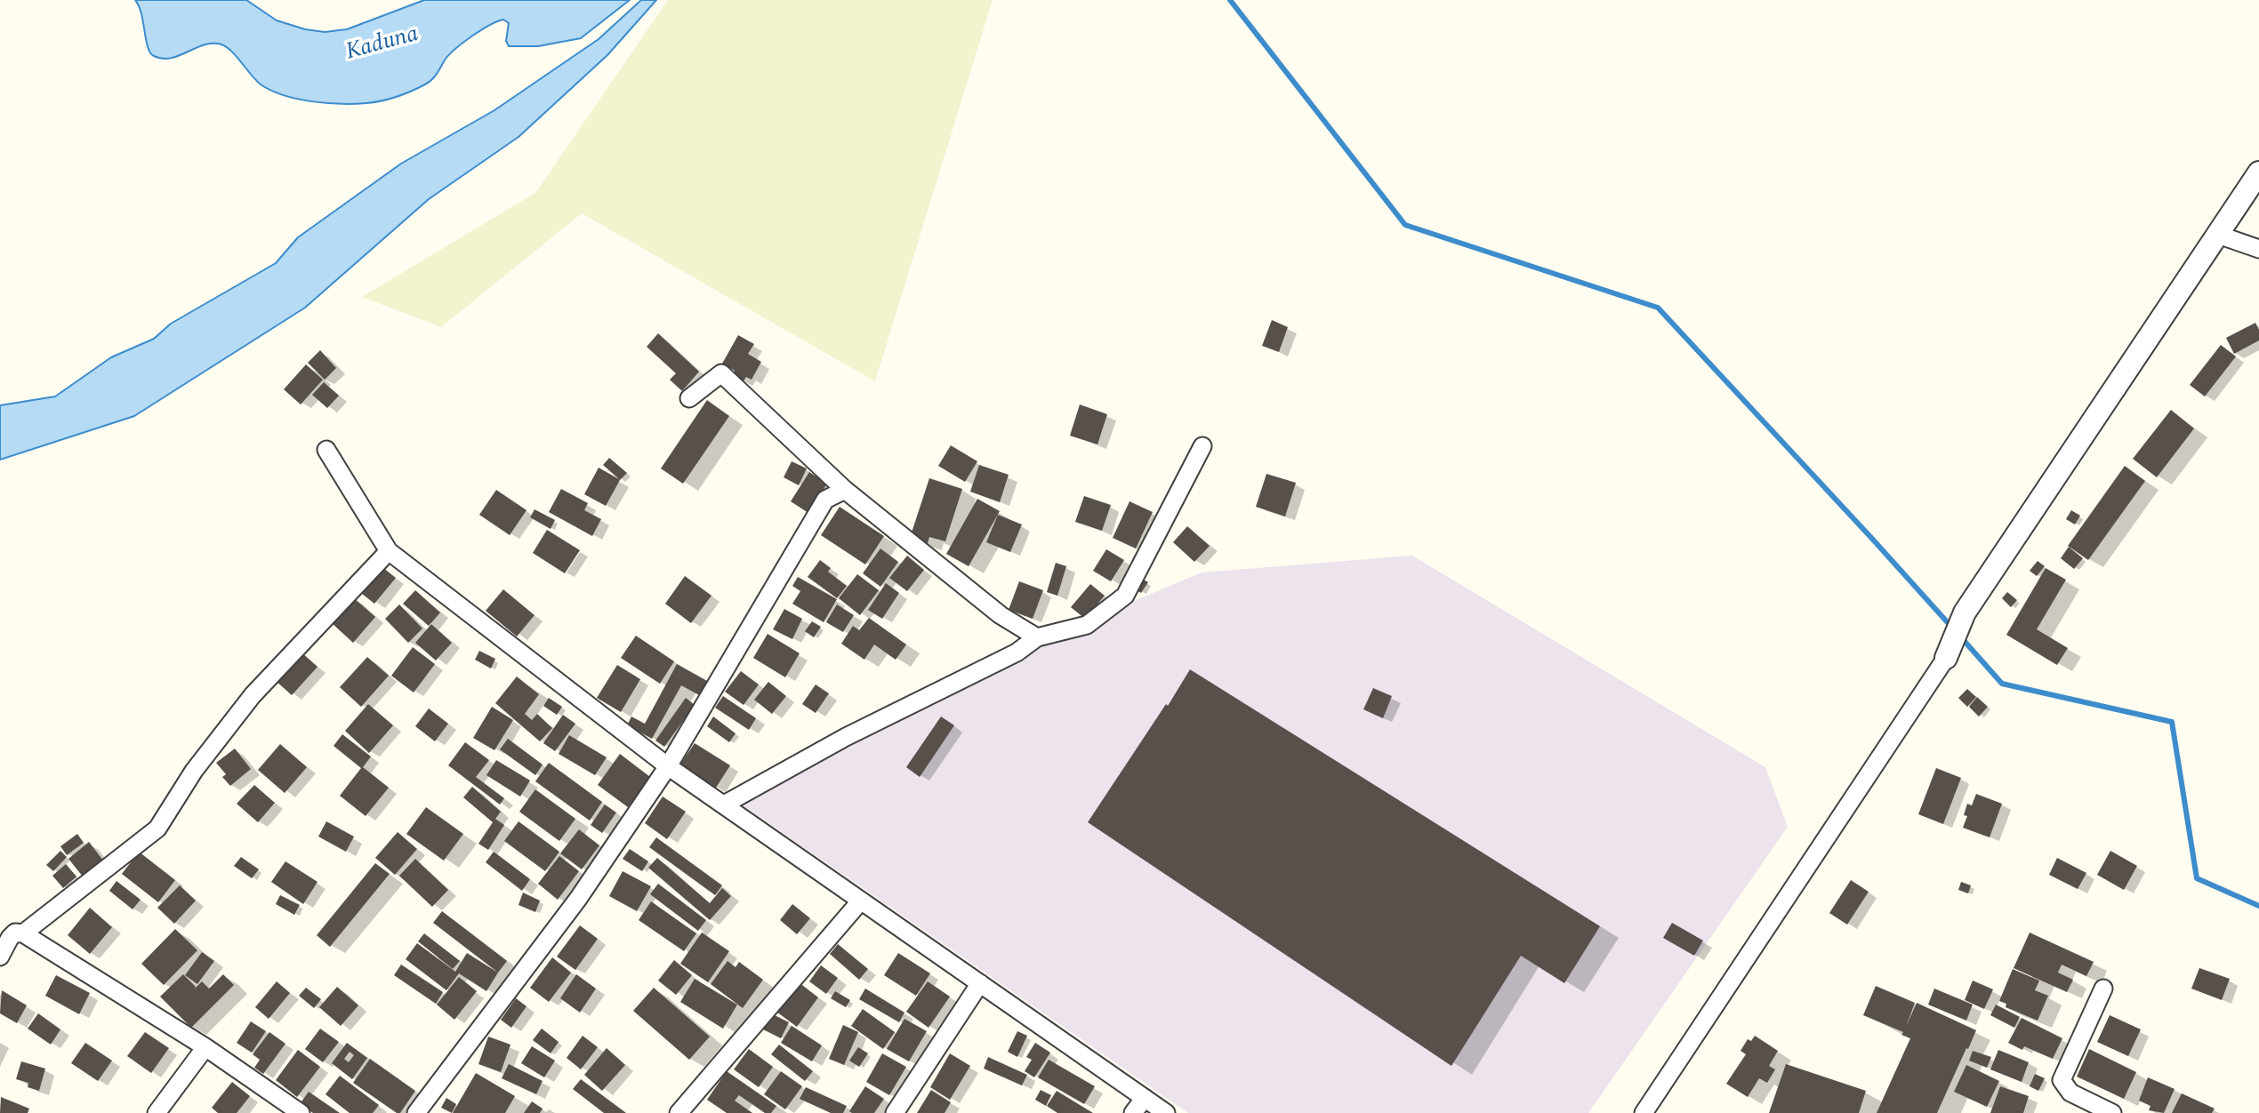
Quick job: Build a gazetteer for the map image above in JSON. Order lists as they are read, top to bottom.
{
  "water": ["Kaduna"]
}
